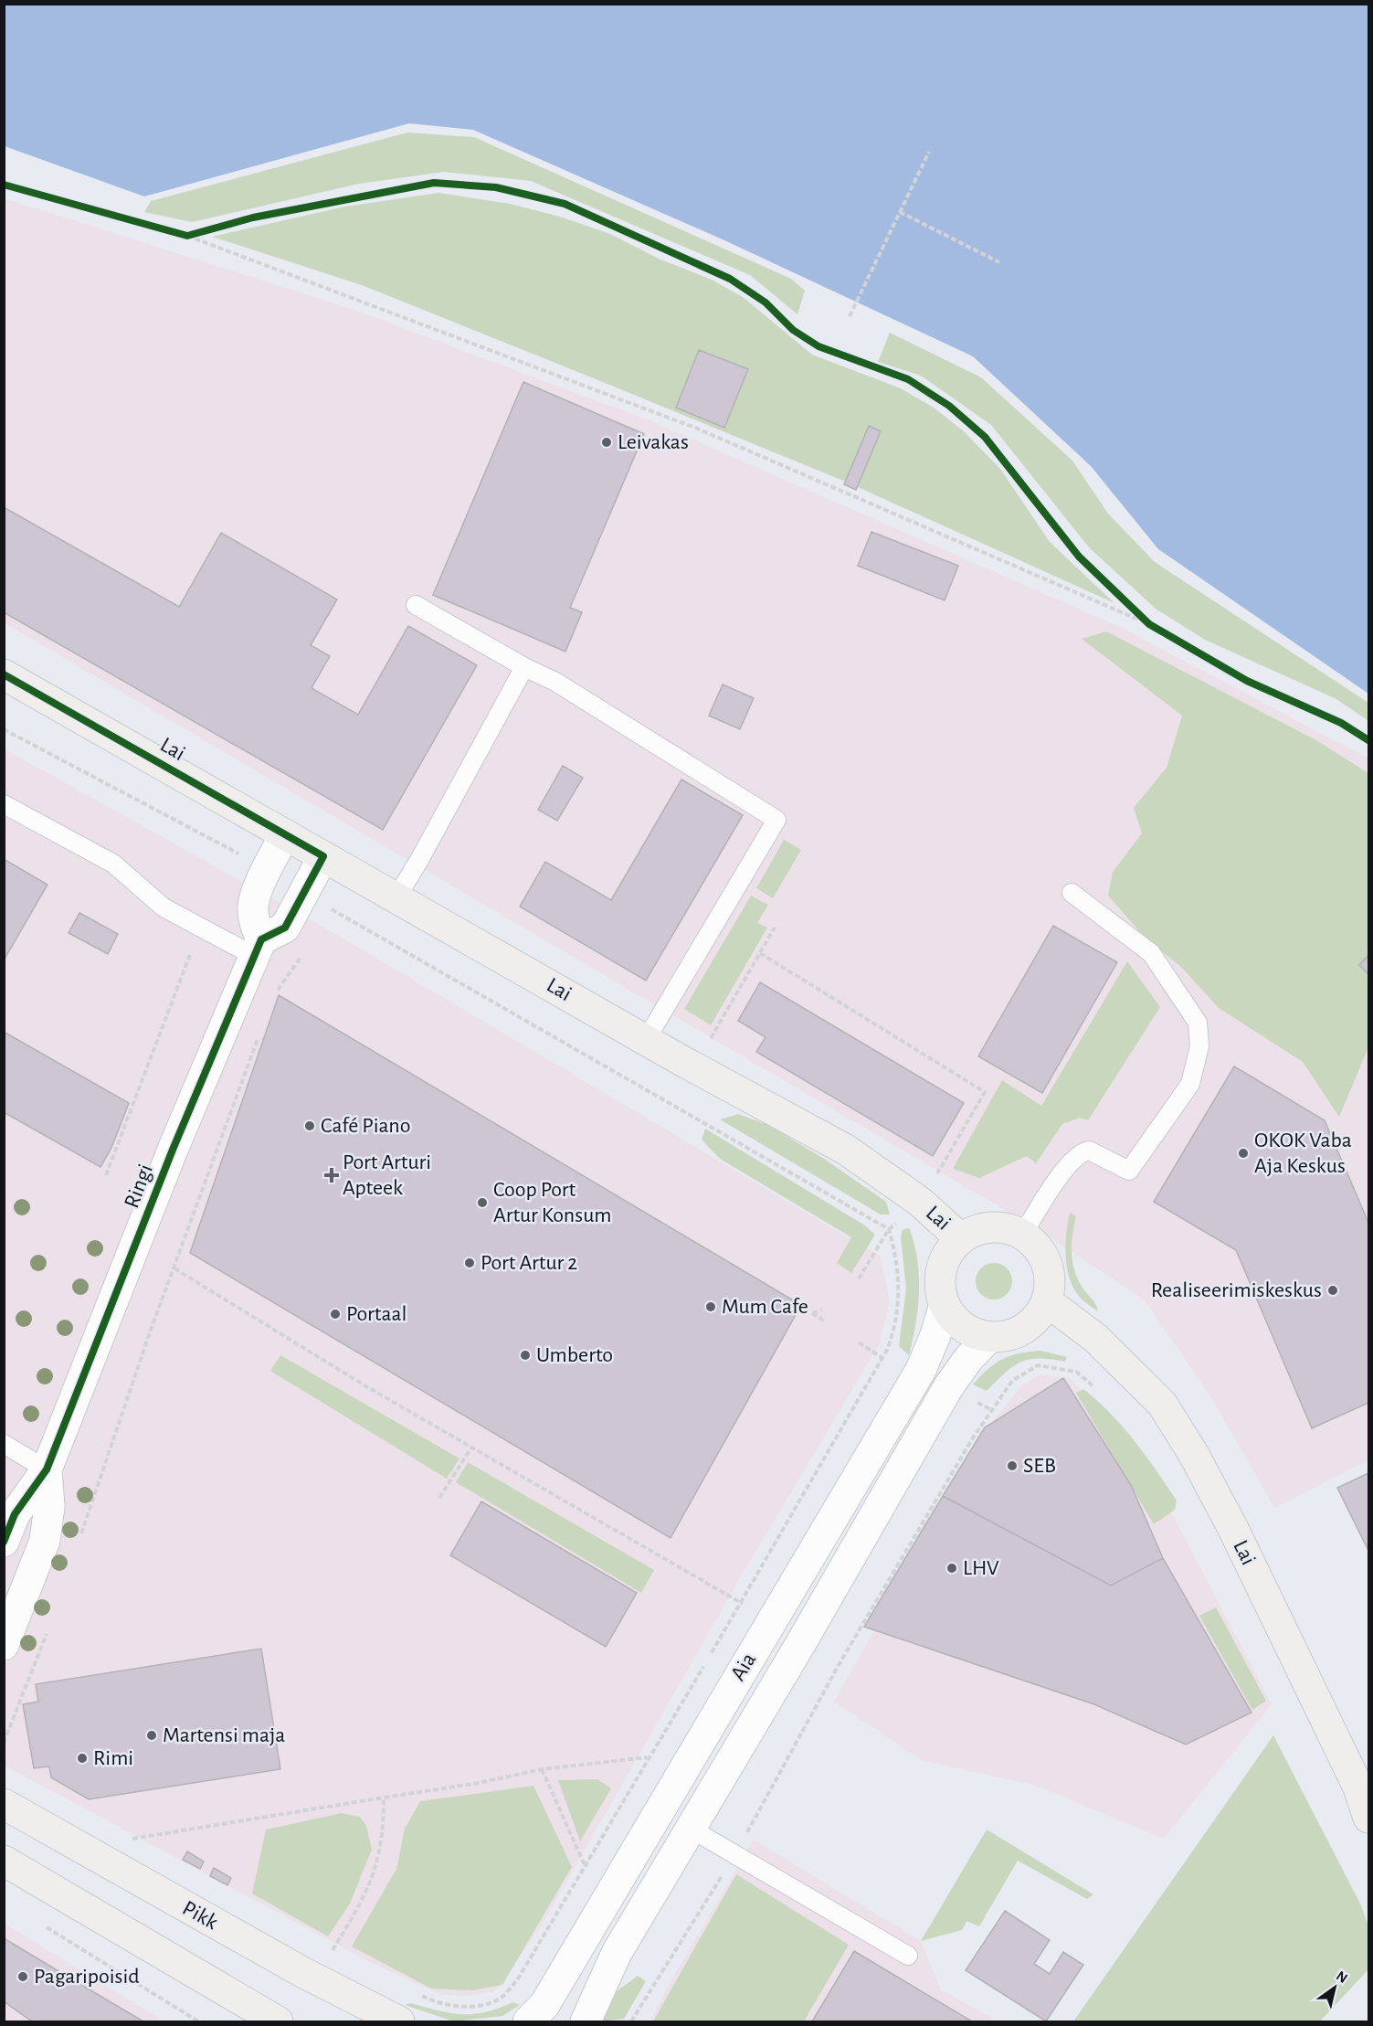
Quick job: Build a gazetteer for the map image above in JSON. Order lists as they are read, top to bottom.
{
  "streets": {
    "street": [
      "Lai",
      "Ringi",
      "Aia",
      "Pikk"
    ]
  },
  "crossings": [
    ["Lai", "Aia"]
  ],
  "places": {
    "other": [
      "Leivakas",
      "Café Piano",
      "OKOK Vaba Aja Keskus",
      "Coop Port Artur Konsum",
      "Port Artur 2",
      "Realiseerimiskeskus",
      "Mum Cafe",
      "Portaal",
      "Umberto",
      "SEB",
      "LHV",
      "Martensi maja",
      "Rimi",
      "Pagaripoisid"
    ],
    "health": ["Port Arturi Apteek"]
  },
  "north": "top right"
}
